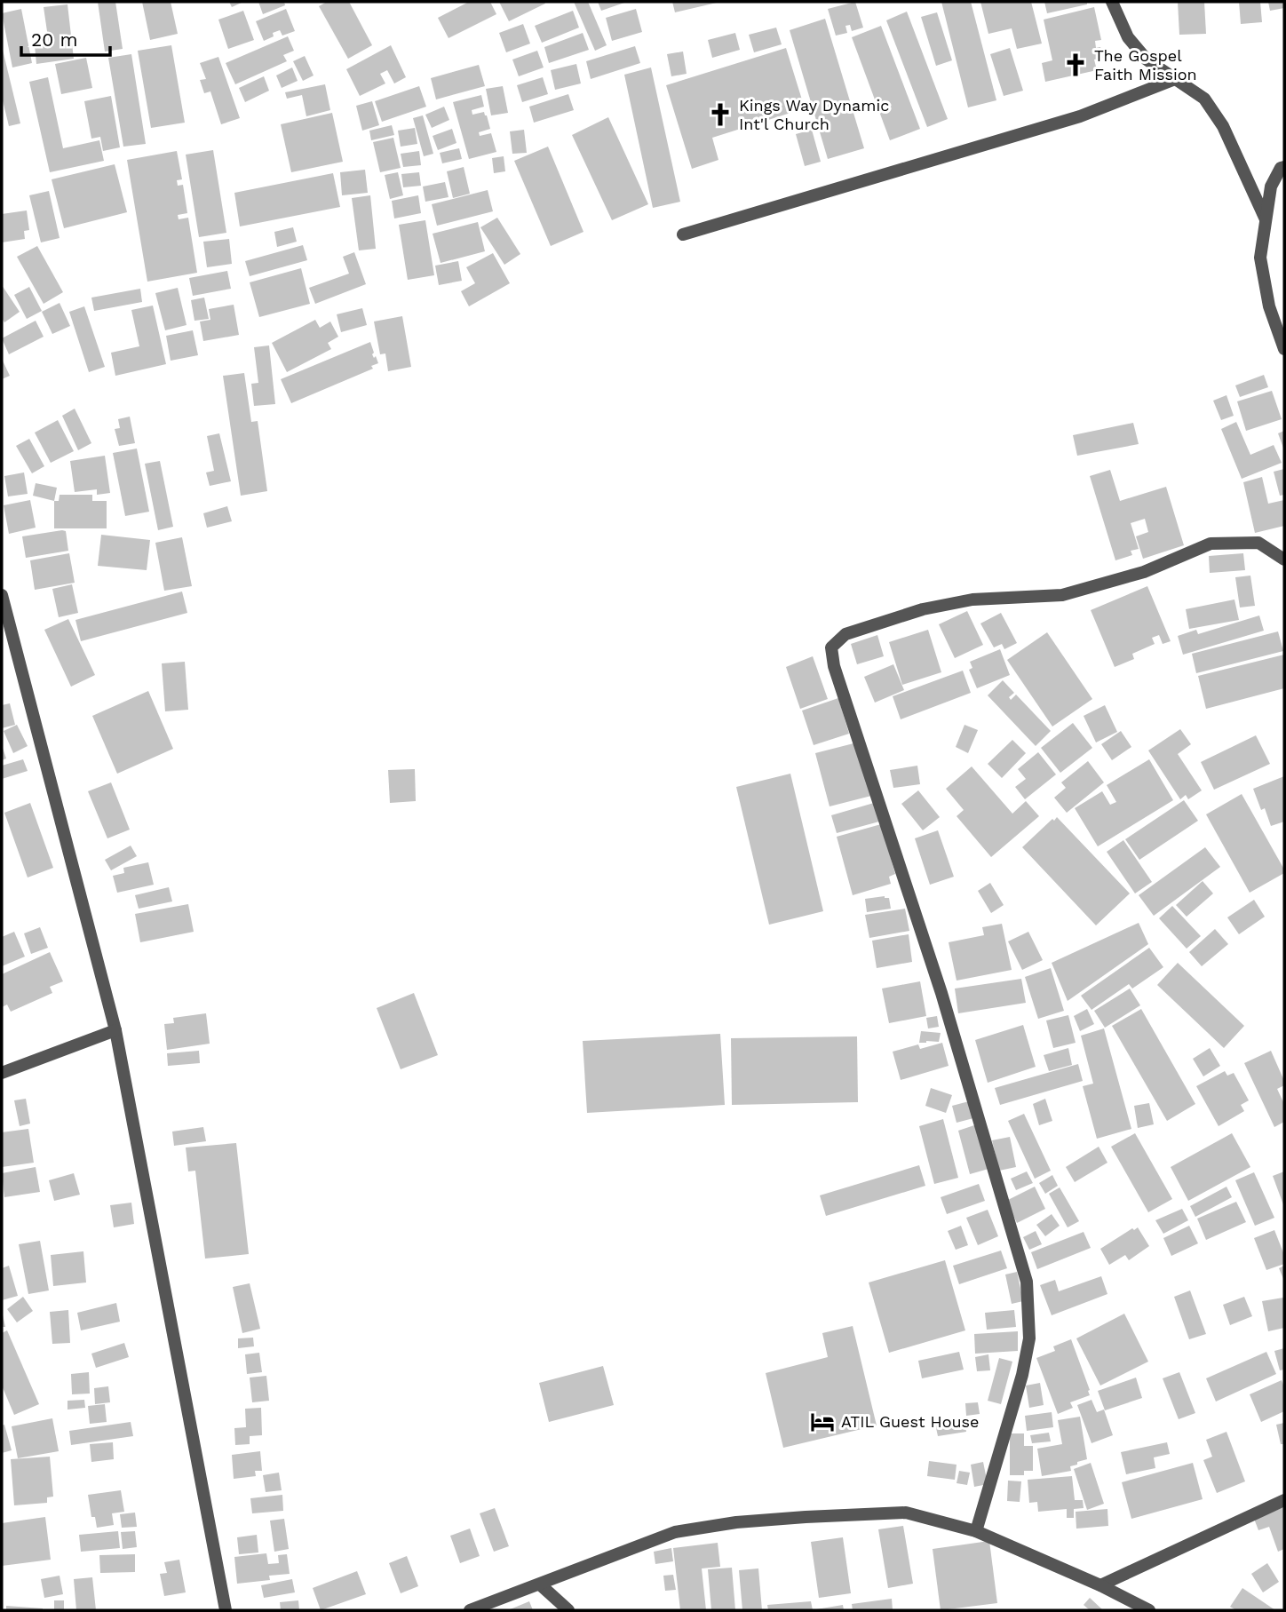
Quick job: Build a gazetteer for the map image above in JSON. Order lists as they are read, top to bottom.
{
  "places": {
    "church": ["The Gospel Faith Mission", "Kings Way Dynamic Int'l Church"],
    "hotel": ["ATIL Guest House"]
  },
  "scale_bar": "20 m"
}
